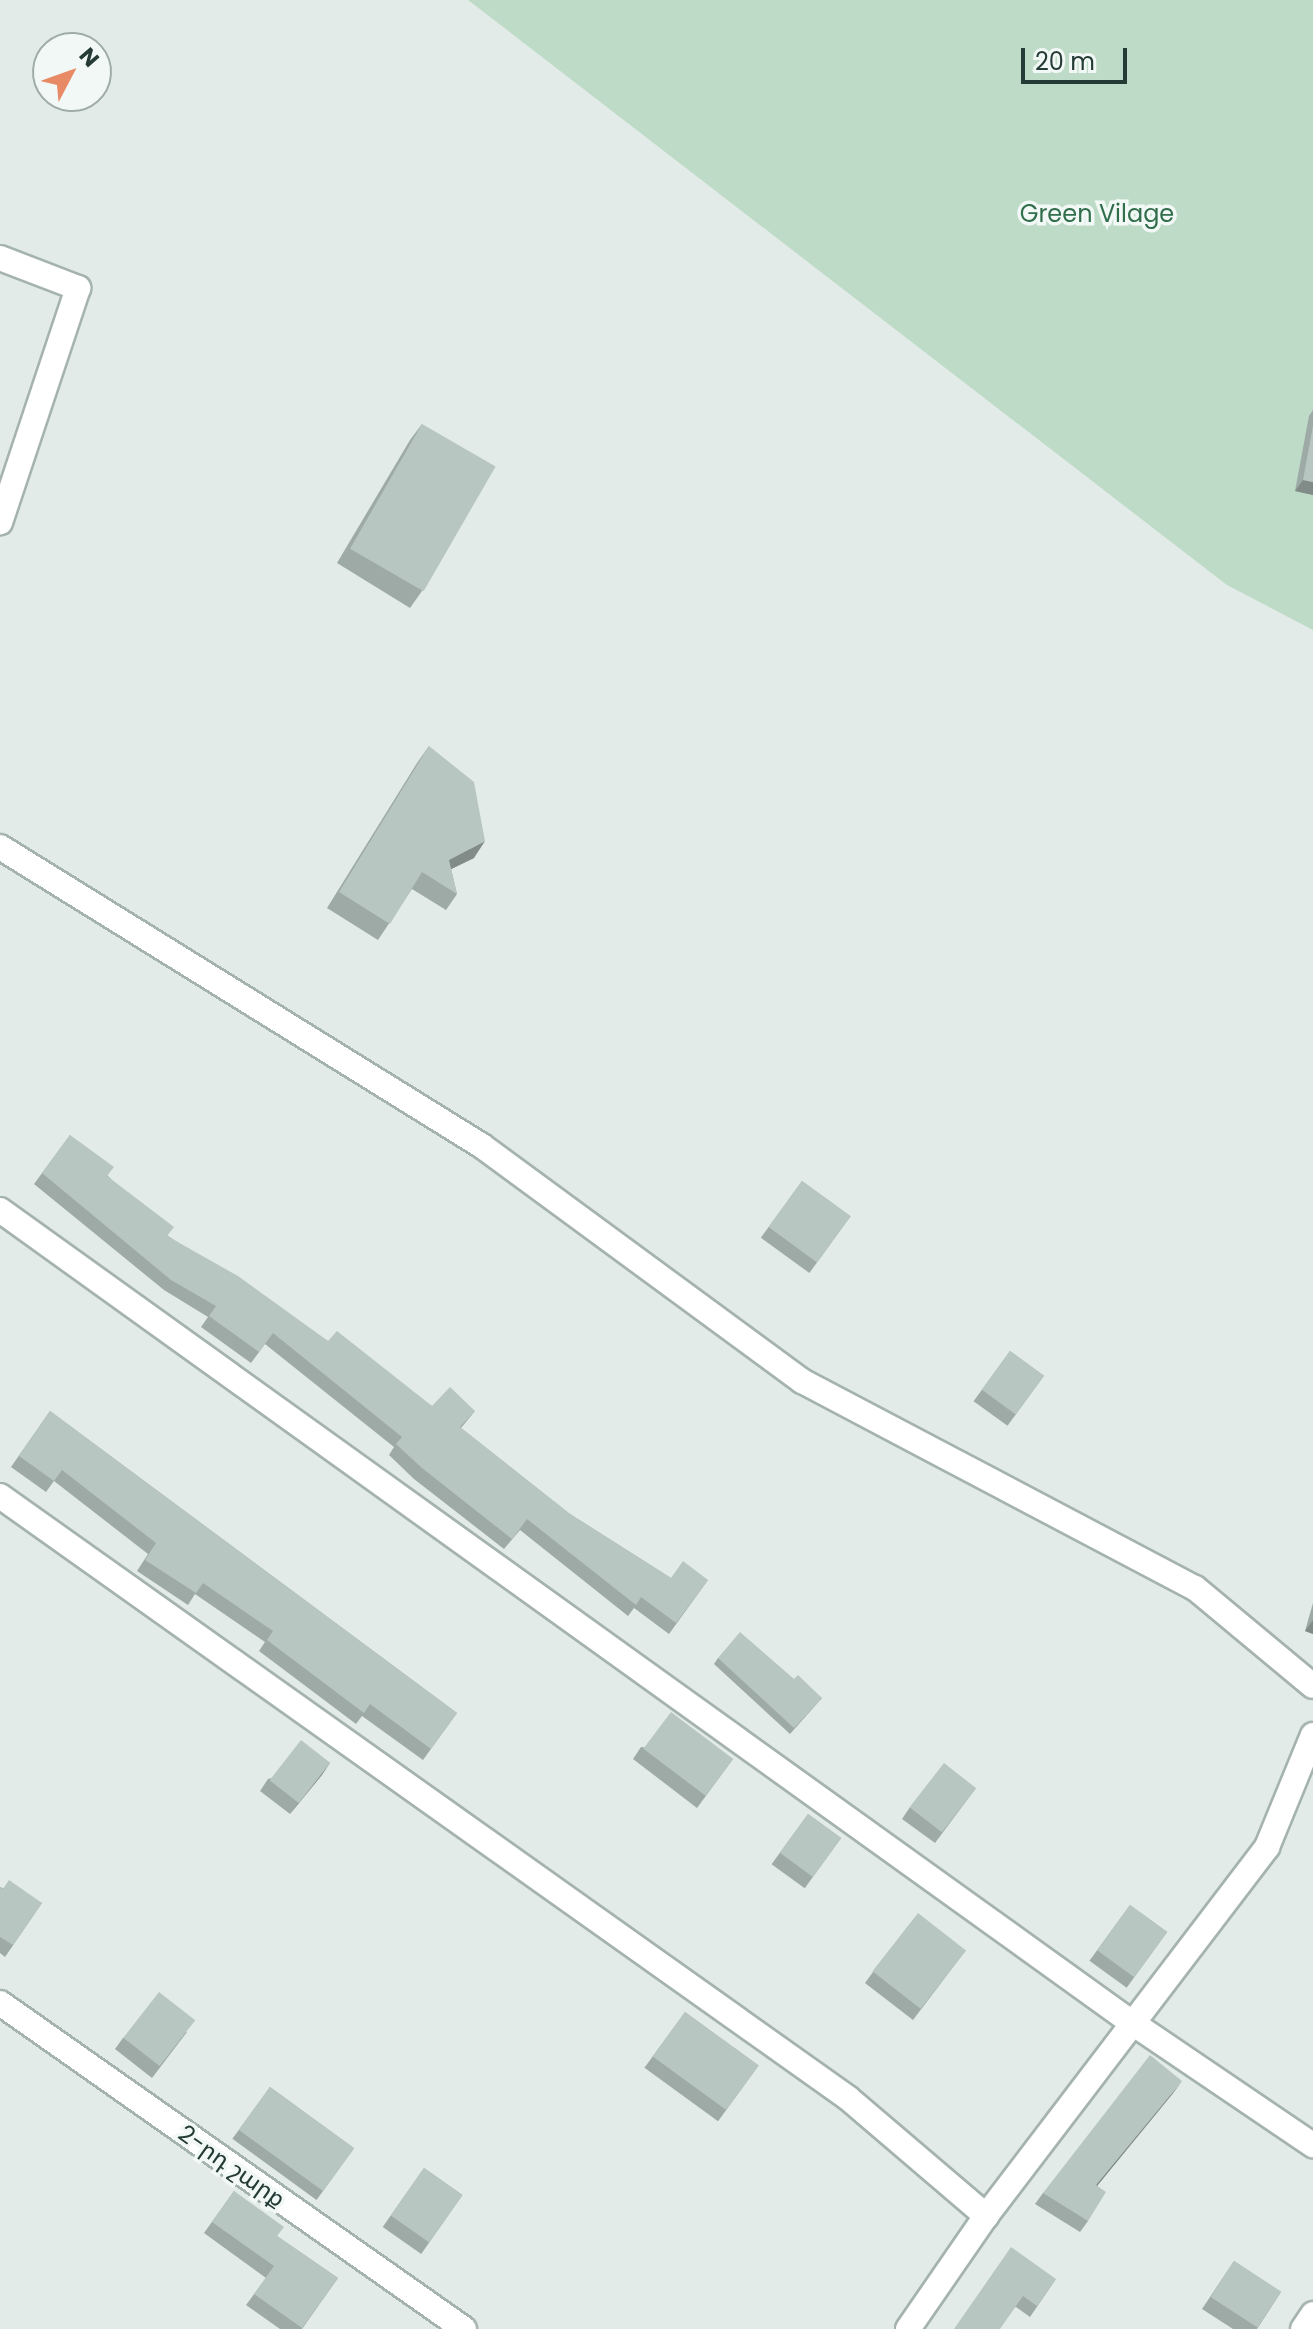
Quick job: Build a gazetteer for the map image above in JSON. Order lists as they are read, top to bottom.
{
  "streets": {
    "street": ["2-րդ շարք"]
  },
  "parks": ["Green Vilage"],
  "scale_bar": "20 m",
  "north": "top right"
}
